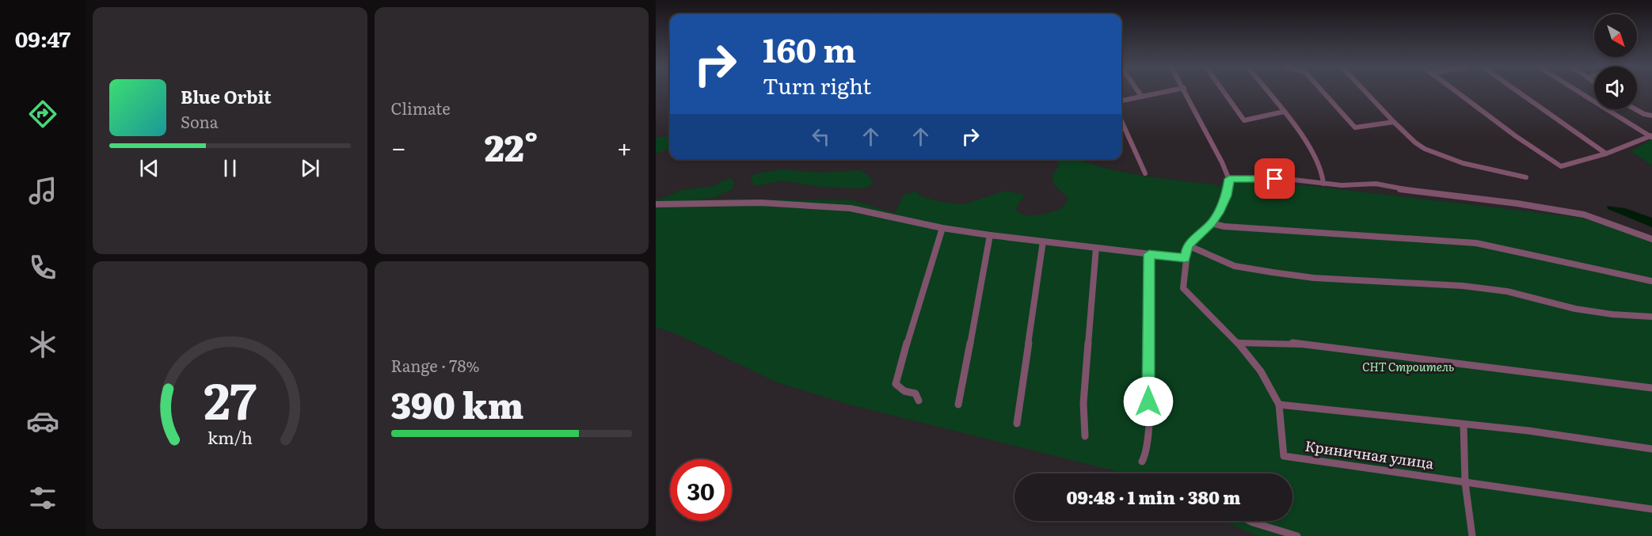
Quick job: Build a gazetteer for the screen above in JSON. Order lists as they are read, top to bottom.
{
  "streets": {
    "street": ["Криничная улица"]
  },
  "parks": ["СНТ Строитель"],
  "north": "bottom right",
  "page": {
    "tabs": "09:47",
    "tile": [
      "Climate",
      ["Range · 78%", "390 km"]
    ],
    "turn": ["160 m", "Turn right"],
    "song": ["Blue Orbit", "Sona"],
    "heat": ["−", "22°", "+"],
    "limit": "30",
    "trip": "09:48 · 1 min · 380 m",
    "gauge": ["27", "km/h"]
  }
}
